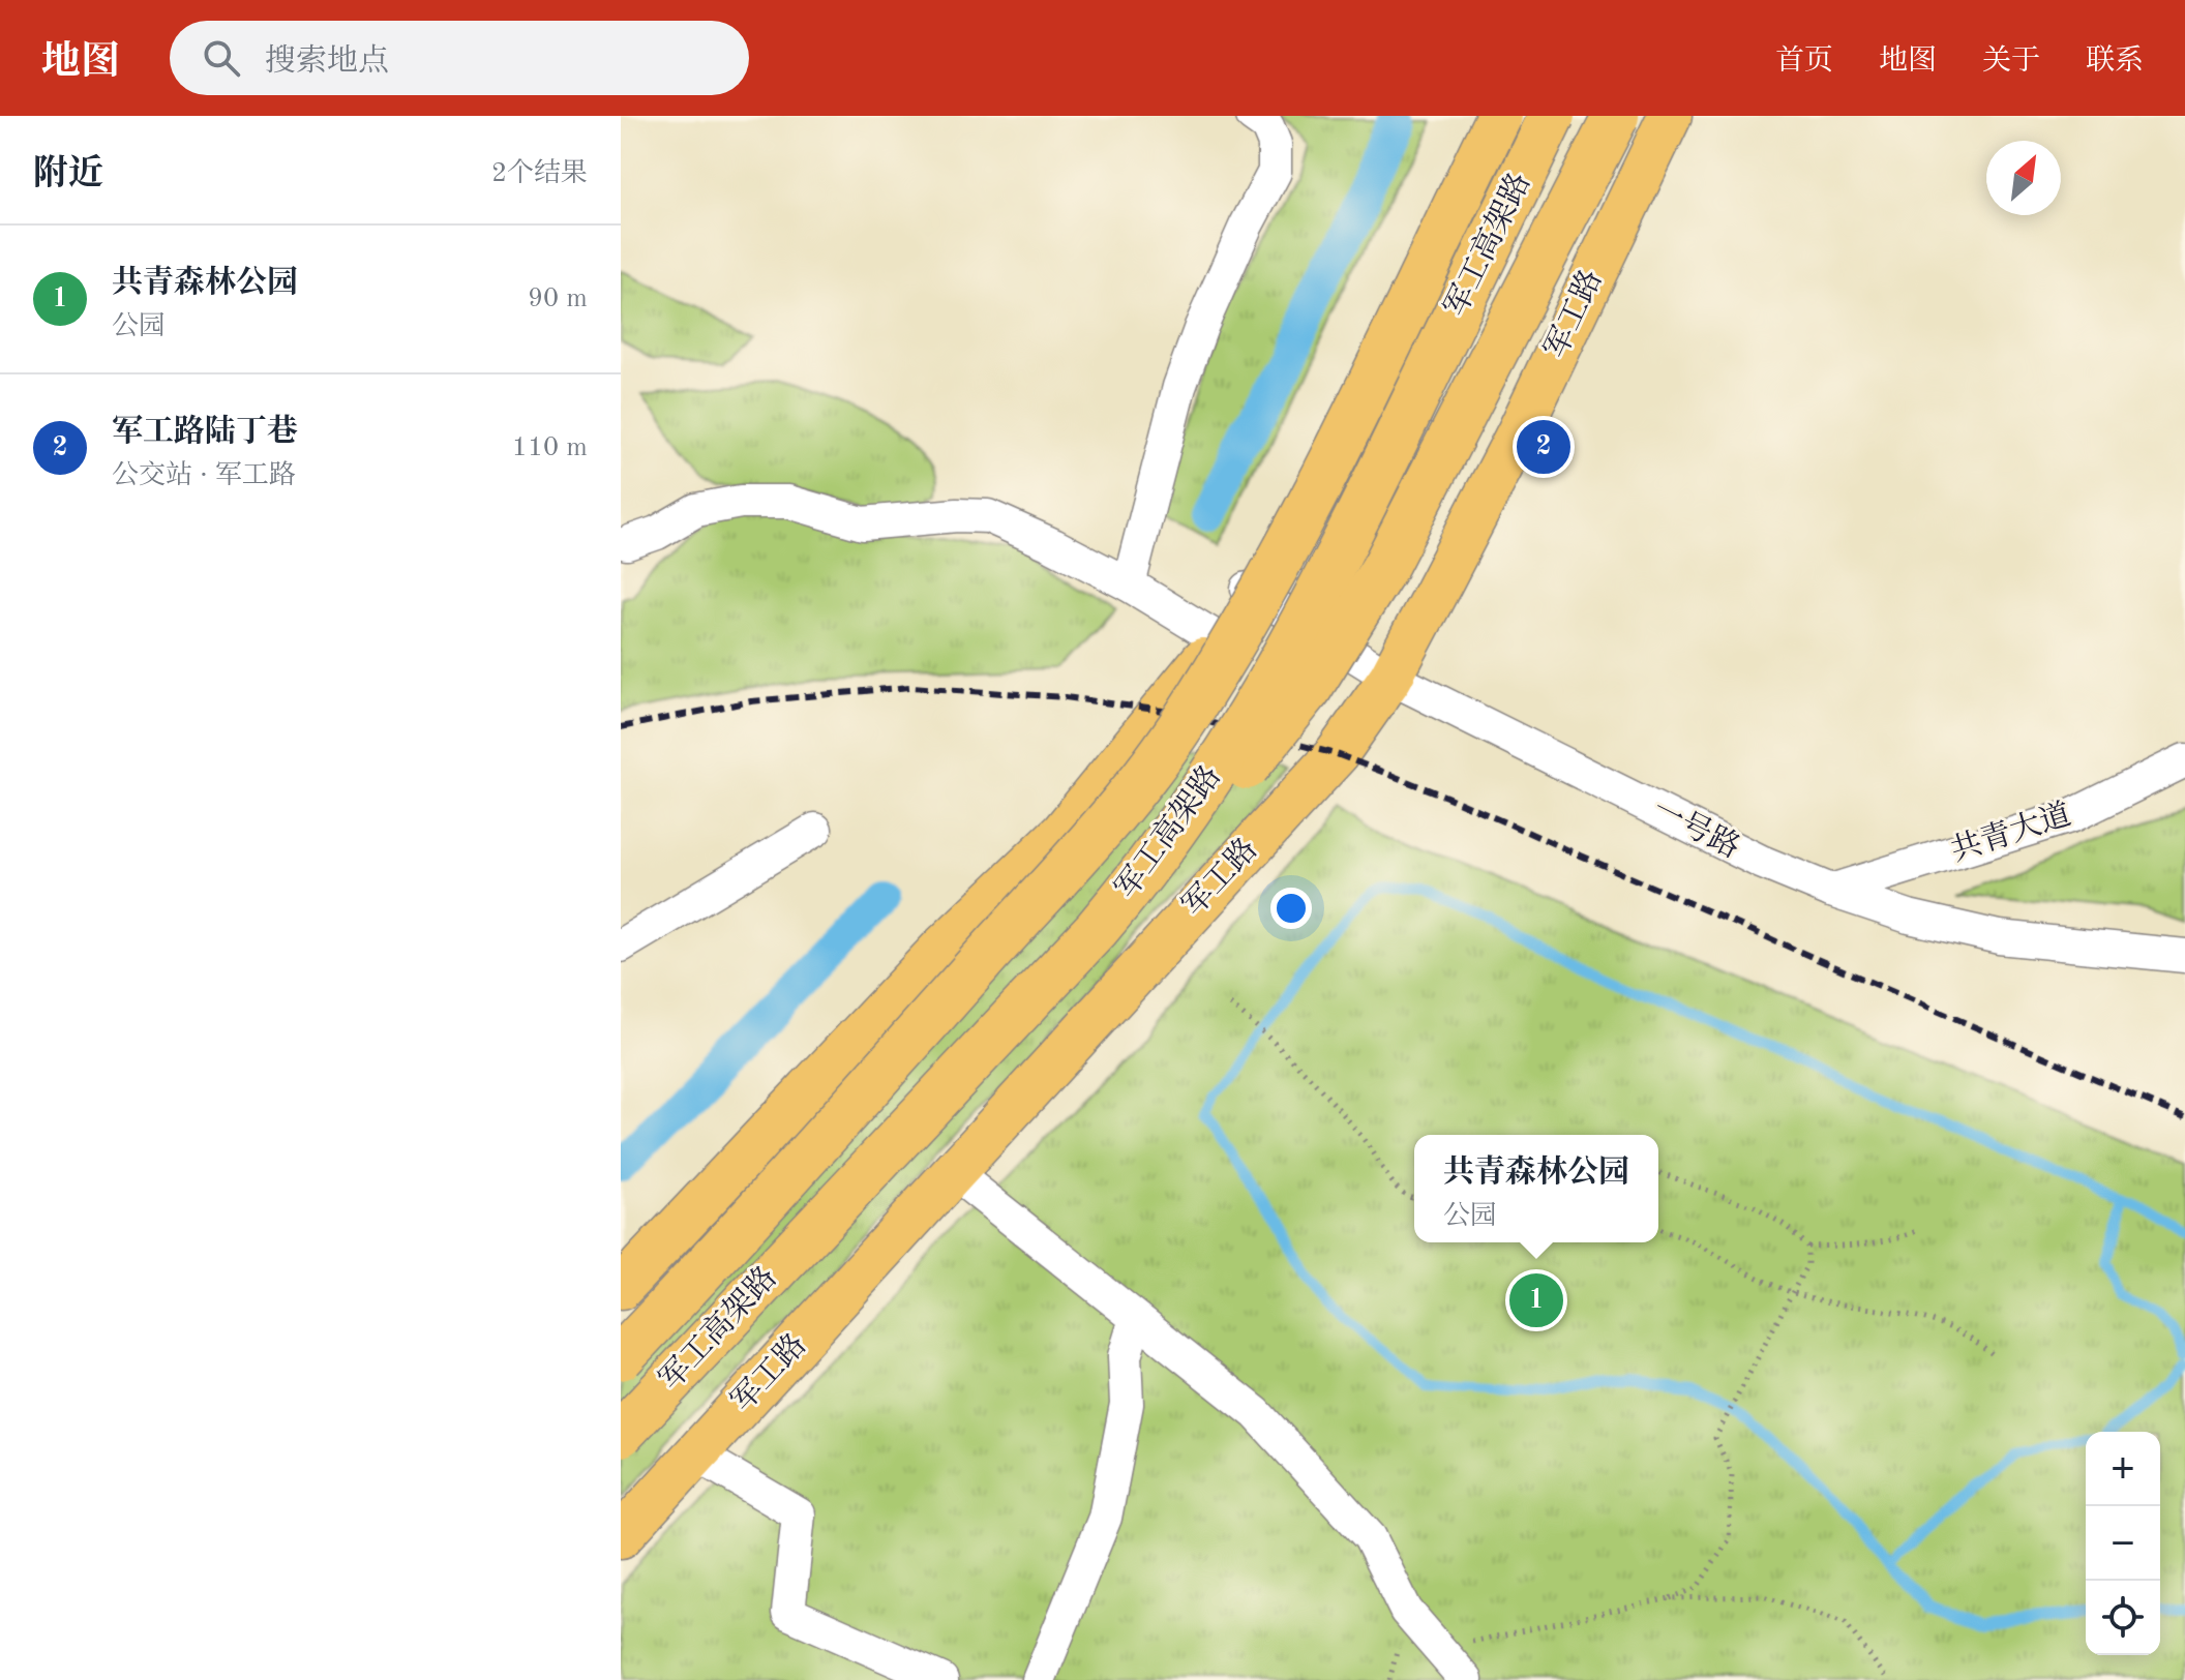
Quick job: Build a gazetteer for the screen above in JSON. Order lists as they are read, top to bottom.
{
  "streets": {
    "highway": ["军工高架路"],
    "main road": ["军工路"],
    "street": ["一号路", "共青大道"]
  },
  "crossings": [
    ["军工路", "一号路"],
    ["一号路", "共青大道"]
  ],
  "north": "top right",
  "page": {
    "header": "地图",
    "search": "搜索地点",
    "nav": [
      "首页",
      "地图",
      "关于",
      "联系"
    ],
    "heading": ["附近", "2个结果"],
    "list": [
      {
        "mark": "1",
        "name": "共青森林公园",
        "note": "公园",
        "value": "90 m"
      },
      {
        "mark": "2",
        "name": "军工路陆丁巷",
        "note": "公交站 · 军工路",
        "value": "110 m"
      }
    ],
    "pins": ["2", "1"],
    "popup": ["共青森林公园", "公园"],
    "map_buttons": ["+", "−"]
  }
}
